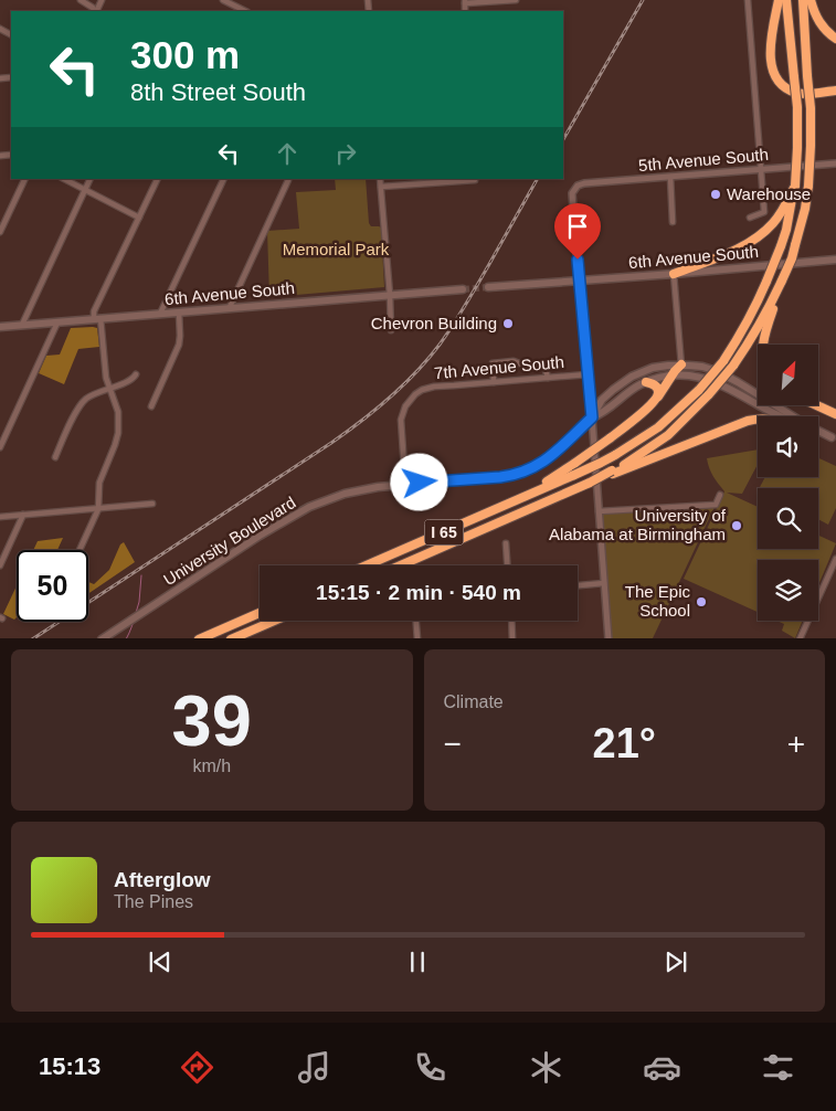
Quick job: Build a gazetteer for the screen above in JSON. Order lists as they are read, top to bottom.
{
  "streets": {
    "highway": ["I 65"],
    "main road": ["6th Avenue South", "University Boulevard"],
    "street": ["5th Avenue South", "7th Avenue South"]
  },
  "crossings": [
    ["5th Avenue South", "6th Avenue South"],
    ["7th Avenue South", "University Boulevard"]
  ],
  "parks": ["Memorial Park"],
  "places": [
    "Warehouse",
    "Chevron Building",
    "University of Alabama at Birmingham",
    "The Epic School"
  ],
  "north": "top right",
  "page": {
    "turn": ["300 m", "8th Street South"],
    "limit": "50",
    "trip": "15:15 · 2 min · 540 m",
    "tile": [
      ["39", "km/h"],
      "Climate"
    ],
    "heat": ["−", "21°", "+"],
    "song": ["Afterglow", "The Pines"],
    "tabs": "15:13"
  }
}
